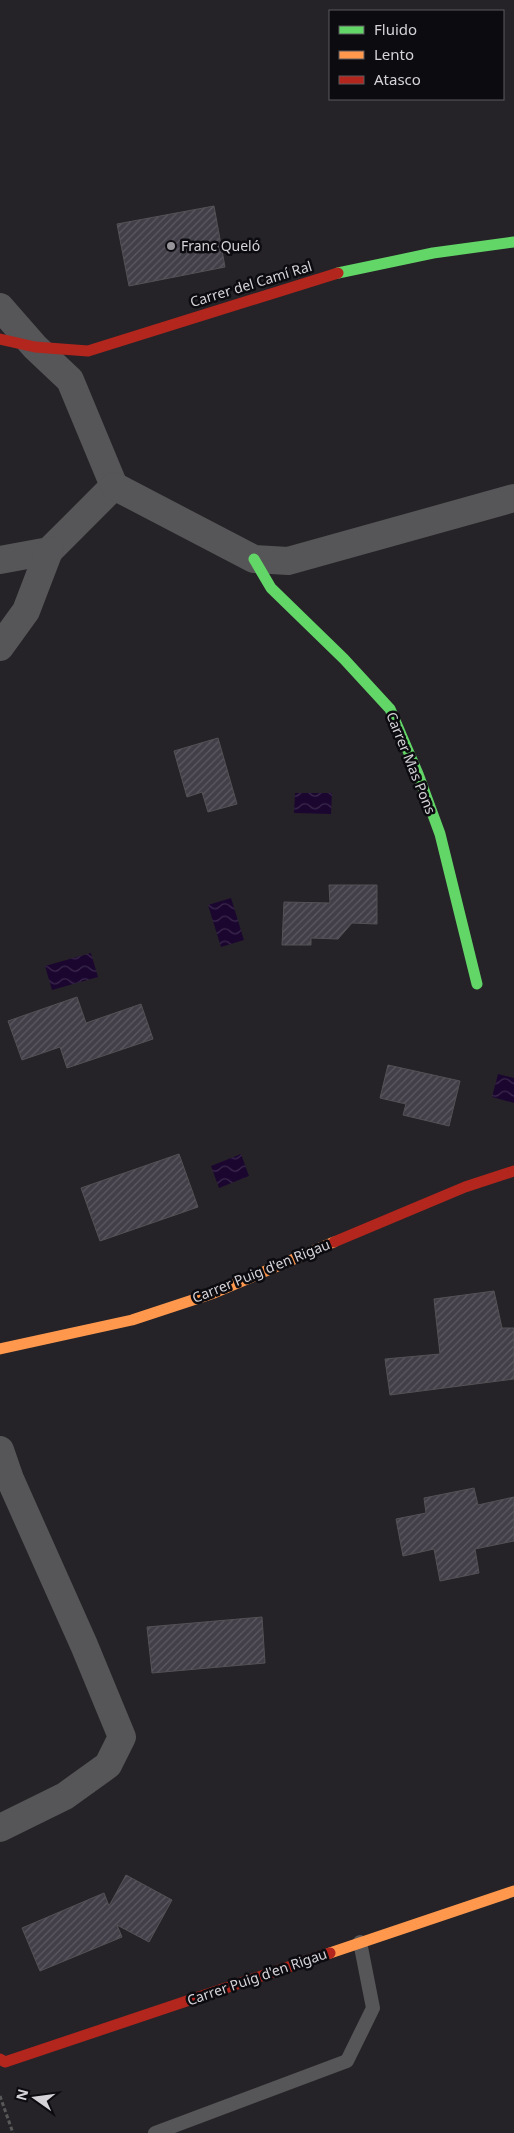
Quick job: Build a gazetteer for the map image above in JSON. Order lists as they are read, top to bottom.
{
  "streets": {
    "street": ["Carrer del Camí Ral", "Carrer Mas Pons", "Carrer Puig d'en Rigau"]
  },
  "places": ["Franc Queló"],
  "legend": ["Fluido", "Lento", "Atasco"],
  "north": "left"
}
